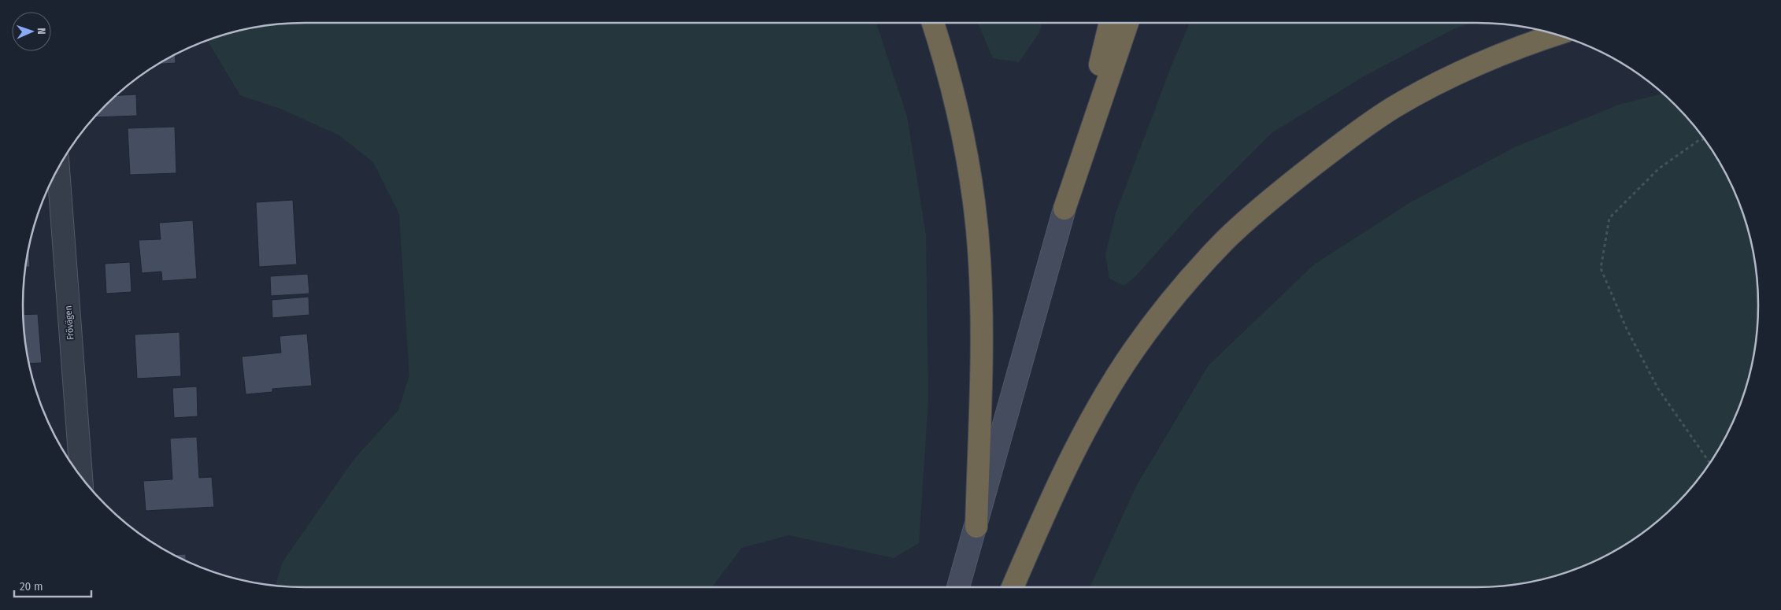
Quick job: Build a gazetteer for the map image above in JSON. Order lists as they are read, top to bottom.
{
  "streets": {
    "street": ["Frövägen"]
  },
  "scale_bar": "20 m",
  "north": "right"
}
